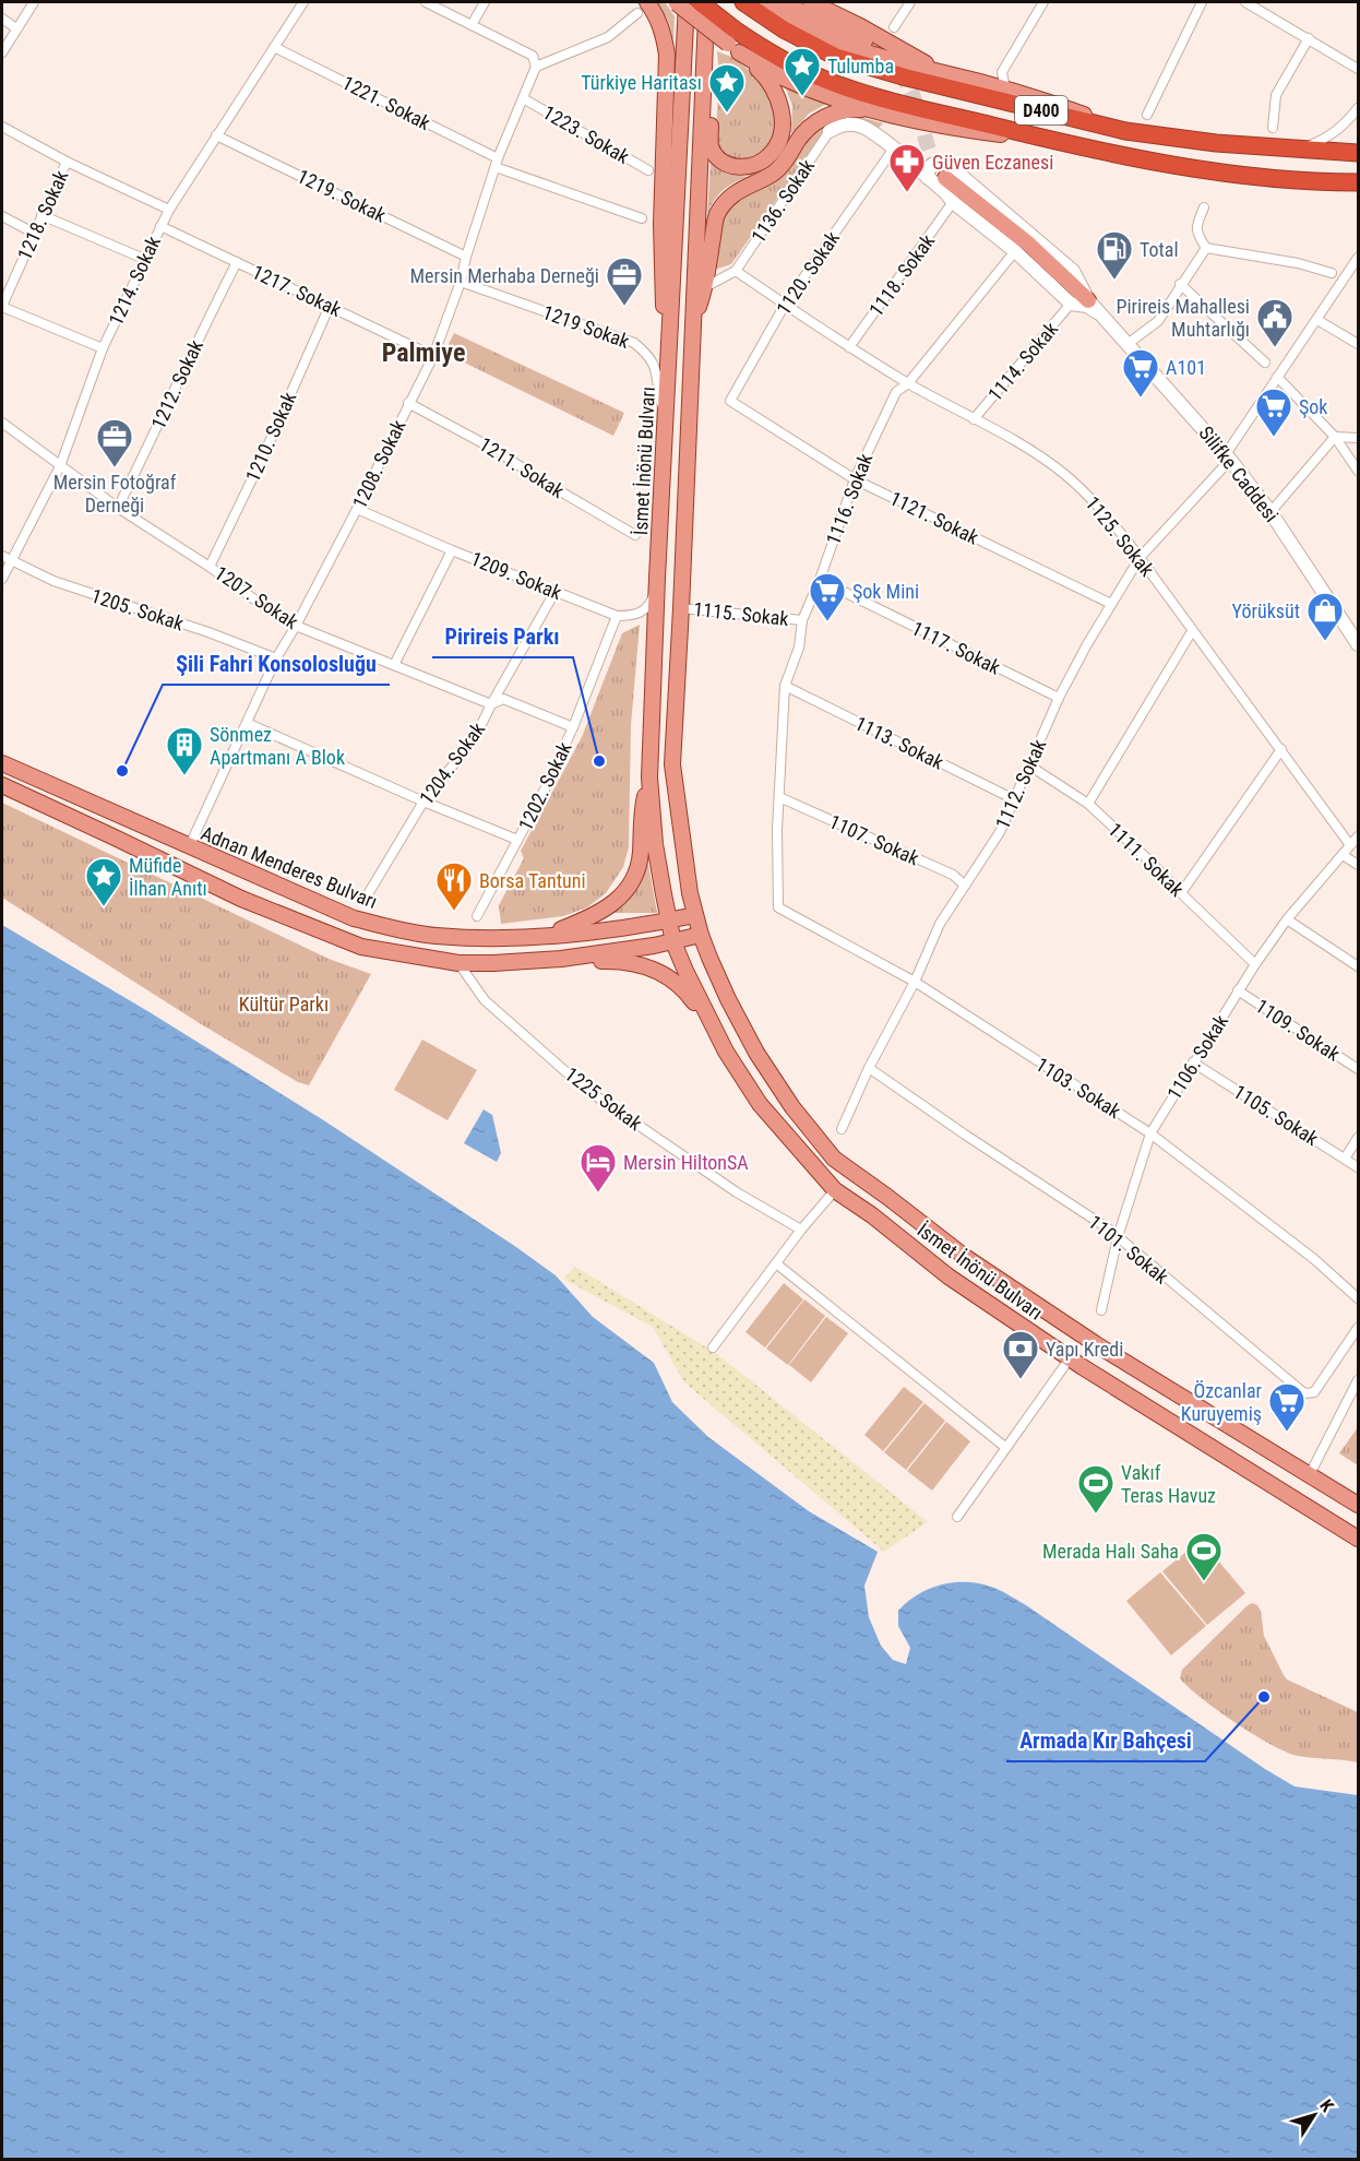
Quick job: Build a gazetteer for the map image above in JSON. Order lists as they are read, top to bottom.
{
  "streets": {
    "highway": ["D400"],
    "main road": ["İsmet İnönü Bulvarı", "Adnan Menderes Bulvarı"],
    "street": [
      "1221. Sokak",
      "1223. Sokak",
      "1219. Sokak",
      "1136. Sokak",
      "1218. Sokak",
      "1120. Sokak",
      "1118. Sokak",
      "1214. Sokak",
      "1217. Sokak",
      "1219 Sokak",
      "1114. Sokak",
      "1212. Sokak",
      "1210. Sokak",
      "1208. Sokak",
      "1211. Sokak",
      "Silifke Caddesi",
      "1116. Sokak",
      "1121. Sokak",
      "1125. Sokak",
      "1209. Sokak",
      "1207. Sokak",
      "1205. Sokak",
      "1115. Sokak",
      "1117. Sokak",
      "1113. Sokak",
      "1204. Sokak",
      "1112. Sokak",
      "1202. Sokak",
      "1107. Sokak",
      "1111. Sokak",
      "1109. Sokak",
      "1106. Sokak",
      "1103. Sokak",
      "1225 Sokak",
      "1105. Sokak",
      "1101. Sokak"
    ]
  },
  "crossings": [
    ["1221. Sokak", "1214. Sokak"],
    ["1221. Sokak", "1208. Sokak"],
    ["1223. Sokak", "1208. Sokak"],
    ["1219. Sokak", "1214. Sokak"],
    ["1219. Sokak", "1208. Sokak"],
    ["1136. Sokak", "Silifke Caddesi"],
    ["1136. Sokak", "1125. Sokak"],
    ["1120. Sokak", "Silifke Caddesi"],
    ["1120. Sokak", "1121. Sokak"],
    ["1120. Sokak", "1125. Sokak"],
    ["1118. Sokak", "Silifke Caddesi"],
    ["1118. Sokak", "1125. Sokak"],
    ["1214. Sokak", "1217. Sokak"],
    ["1214. Sokak", "1207. Sokak"],
    ["1214. Sokak", "1205. Sokak"],
    ["1217. Sokak", "1212. Sokak"],
    ["1217. Sokak", "1210. Sokak"],
    ["1217. Sokak", "1208. Sokak"],
    ["1219 Sokak", "İsmet İnönü Bulvarı"],
    ["1219 Sokak", "1208. Sokak"],
    ["1114. Sokak", "Silifke Caddesi"],
    ["1114. Sokak", "1125. Sokak"],
    ["1212. Sokak", "1207. Sokak"],
    ["1210. Sokak", "1207. Sokak"],
    ["İsmet İnönü Bulvarı", "Adnan Menderes Bulvarı"],
    ["1208. Sokak", "1211. Sokak"],
    ["1208. Sokak", "1209. Sokak"],
    ["1208. Sokak", "1207. Sokak"],
    ["1208. Sokak", "1205. Sokak"],
    ["1208. Sokak", "Adnan Menderes Bulvarı"],
    ["Silifke Caddesi", "1116. Sokak"],
    ["Silifke Caddesi", "1112. Sokak"],
    ["1116. Sokak", "1121. Sokak"],
    ["1116. Sokak", "1125. Sokak"],
    ["1116. Sokak", "1115. Sokak"],
    ["1116. Sokak", "1117. Sokak"],
    ["1116. Sokak", "1113. Sokak"],
    ["1116. Sokak", "1107. Sokak"],
    ["1116. Sokak", "1103. Sokak"],
    ["1121. Sokak", "1112. Sokak"],
    ["1125. Sokak", "1112. Sokak"],
    ["1125. Sokak", "1106. Sokak"],
    ["1209. Sokak", "1204. Sokak"],
    ["1209. Sokak", "1202. Sokak"],
    ["1207. Sokak", "1204. Sokak"],
    ["1207. Sokak", "1202. Sokak"],
    ["1117. Sokak", "1112. Sokak"],
    ["1113. Sokak", "1112. Sokak"],
    ["1112. Sokak", "1107. Sokak"],
    ["1112. Sokak", "1111. Sokak"],
    ["1112. Sokak", "1103. Sokak"],
    ["1112. Sokak", "1101. Sokak"],
    ["1111. Sokak", "1106. Sokak"],
    ["1109. Sokak", "1106. Sokak"],
    ["1106. Sokak", "1103. Sokak"],
    ["1106. Sokak", "1105. Sokak"],
    ["1106. Sokak", "1101. Sokak"]
  ],
  "districts": ["Palmiye"],
  "parks": ["Kültür Parkı"],
  "places": {
    "place": ["Tulumba", "Türkiye Haritası", "Müfide İlhan Anıtı"],
    "pharmacy": ["Güven Eczanesi"],
    "fuel station": ["Total"],
    "office": ["Mersin Merhaba Derneği", "Mersin Fotoğraf Derneği"],
    "public building": ["Pirireis Mahallesi Muhtarlığı"],
    "supermarket": [
      "A101",
      "Şok",
      "Şok Mini",
      "Özcanlar Kuruyemiş"
    ],
    "shop": ["Yörüksüt"],
    "other": ["Pirireis Parkı", "Şili Fahri Konsolosluğu", "Armada Kır Bahçesi"],
    "building": ["Sönmez Apartmanı A Blok"],
    "restaurant": ["Borsa Tantuni"],
    "hotel": ["Mersin HiltonSA"],
    "bank": ["Yapı Kredi"],
    "sports": ["Vakıf Teras Havuz", "Merada Halı Saha"]
  },
  "north": "top right"
}
